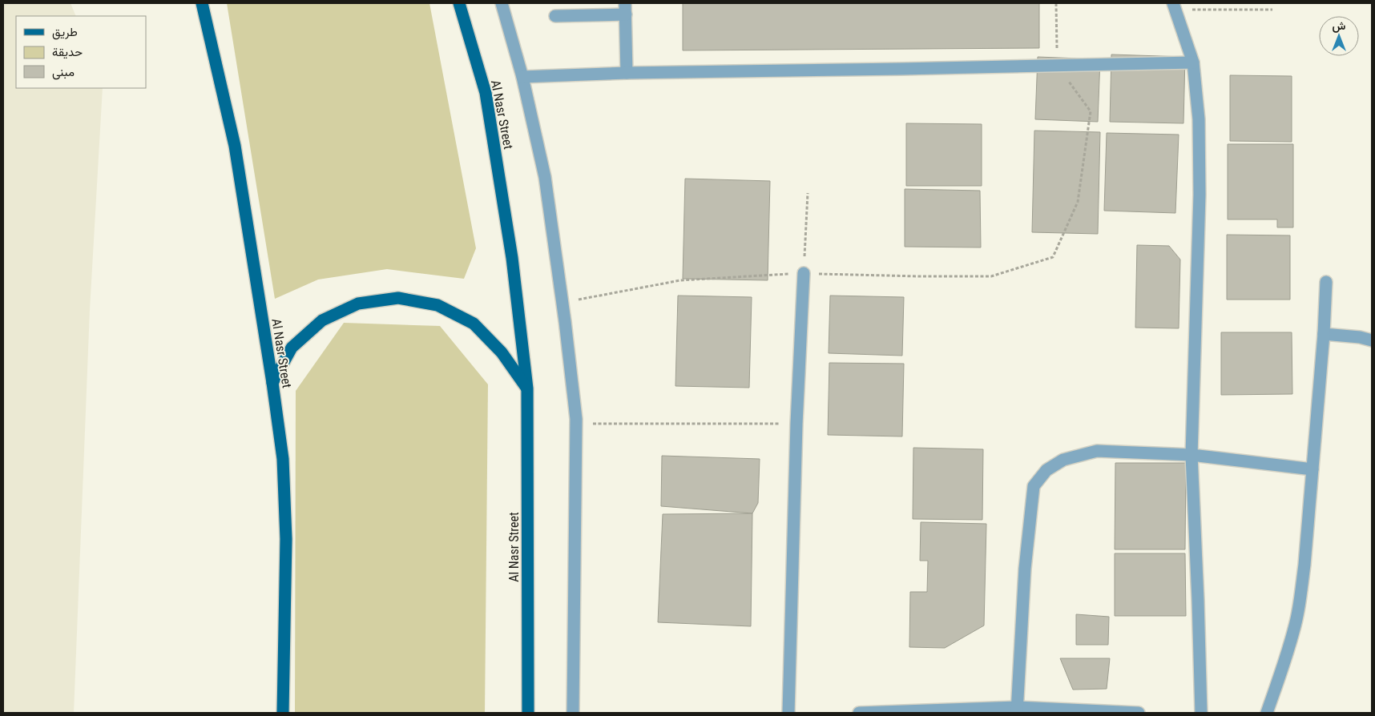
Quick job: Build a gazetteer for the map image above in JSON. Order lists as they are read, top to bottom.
{
  "streets": {
    "main road": ["Al Nasr Street"]
  },
  "legend": ["طريق", "حديقة", "مبنى"],
  "north": "top"
}
